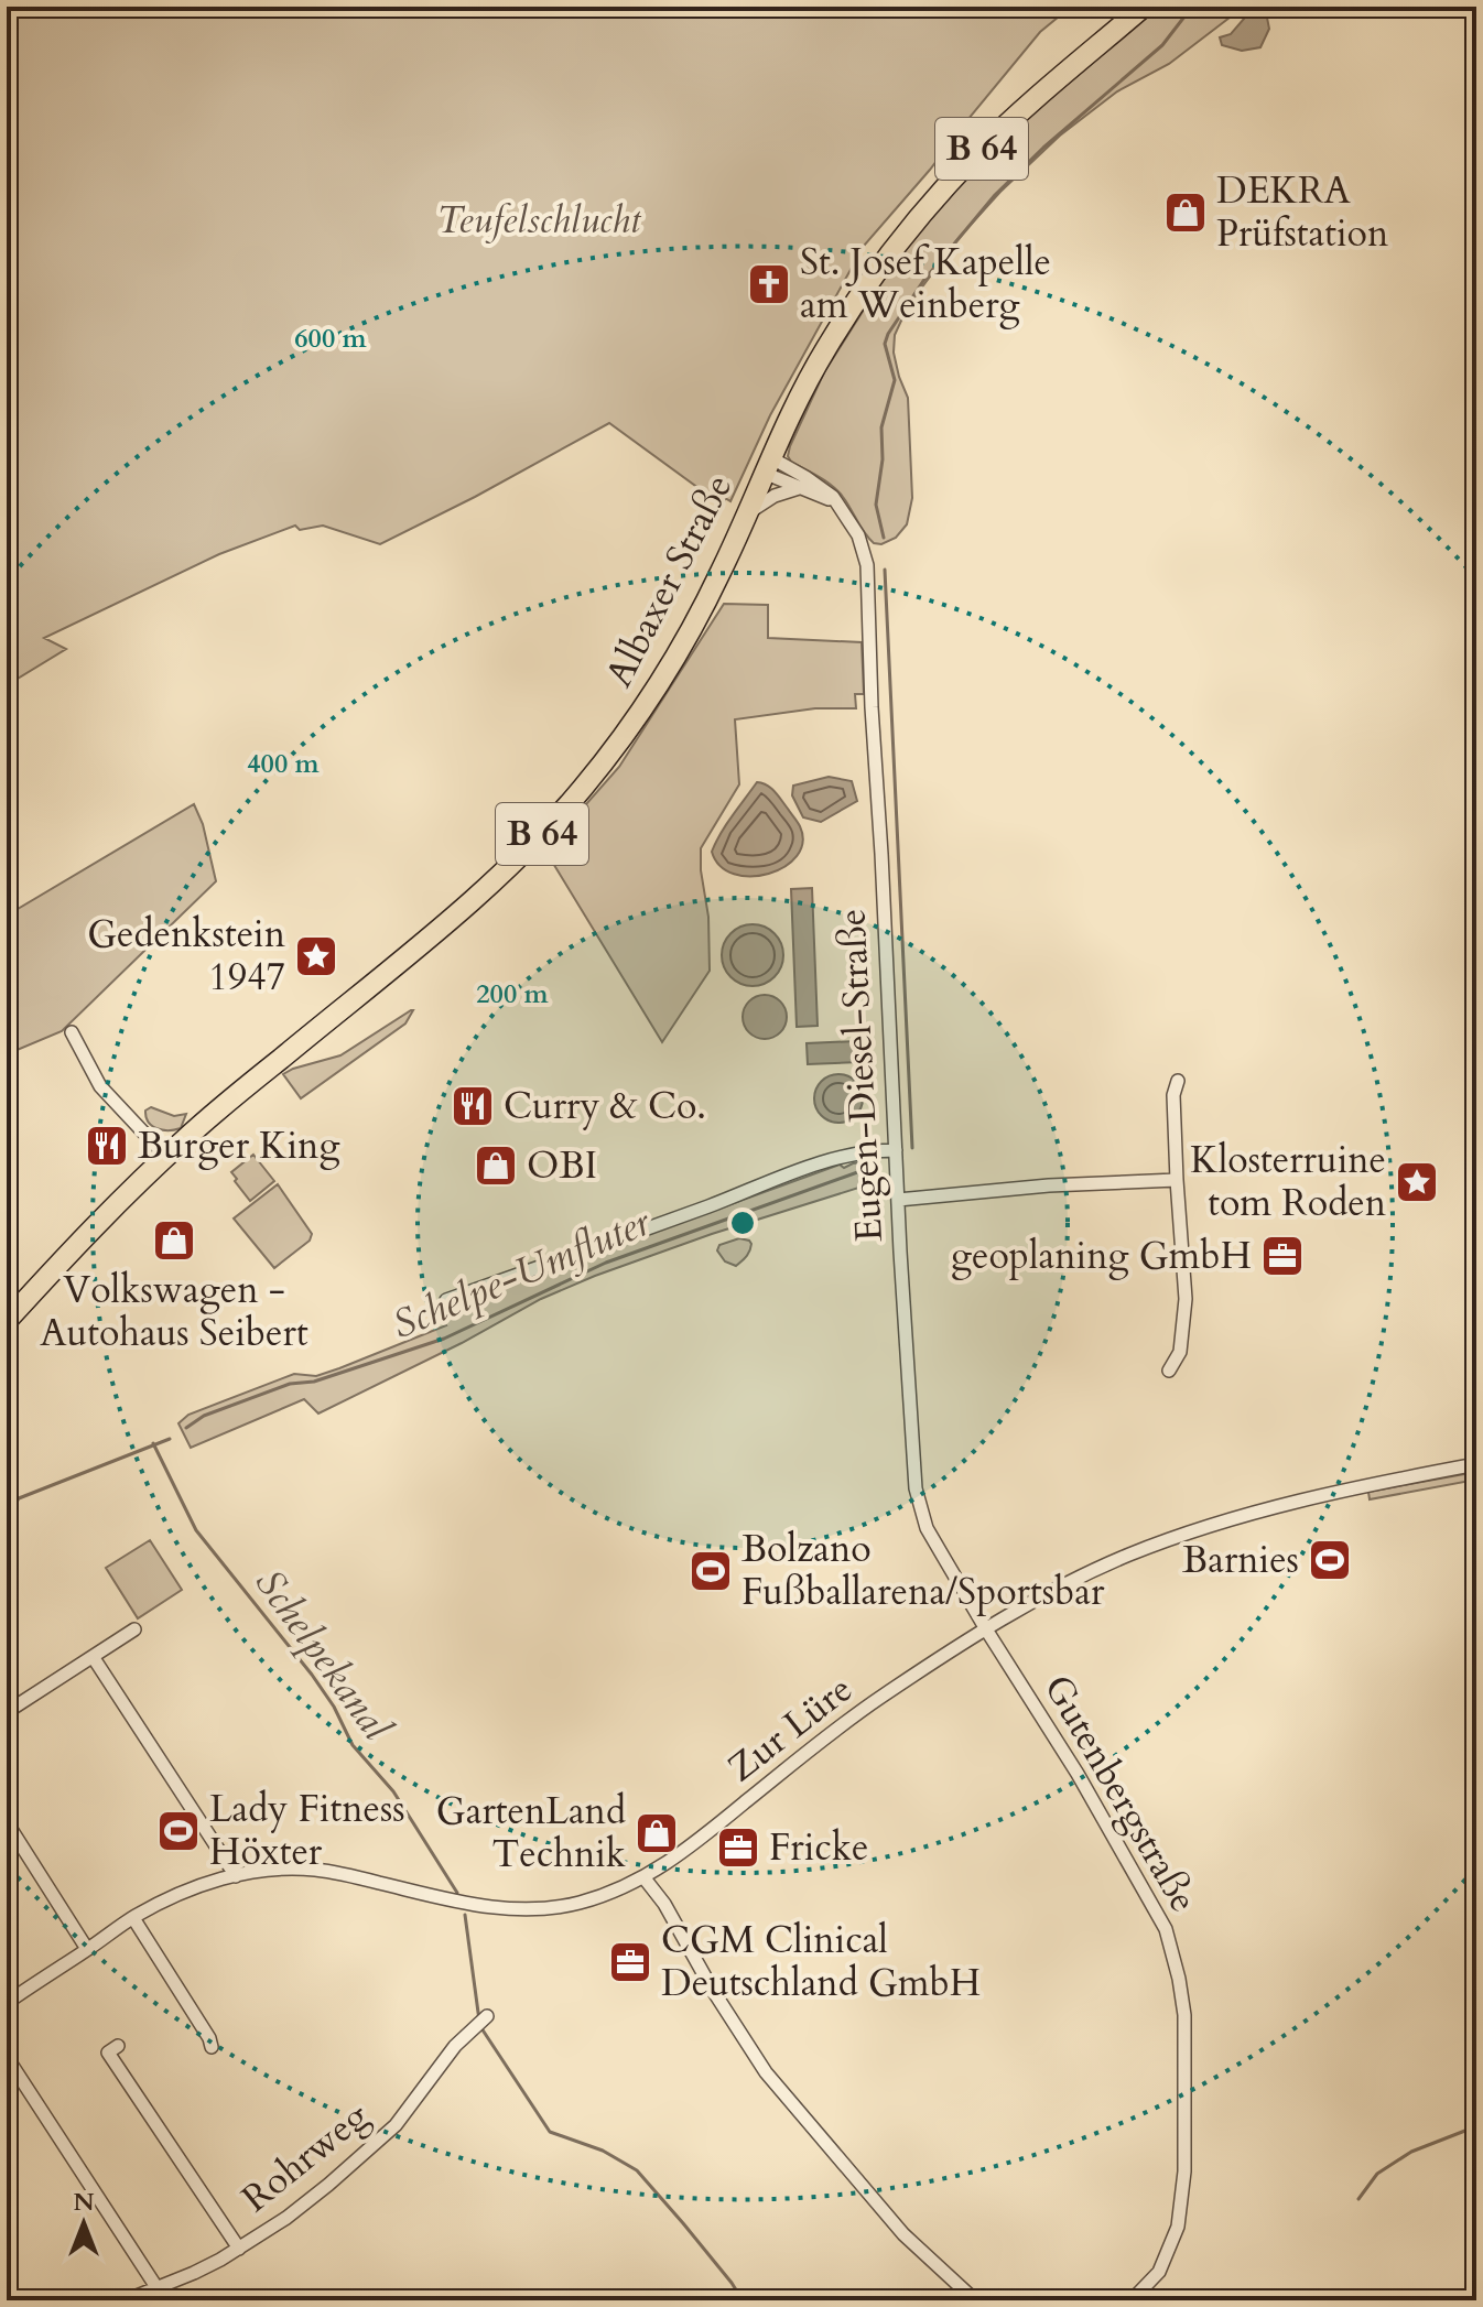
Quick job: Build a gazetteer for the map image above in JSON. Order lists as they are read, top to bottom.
{
  "streets": {
    "main road": ["B 64", "Albaxer Straße"],
    "street": [
      "Eugen-Diesel-Straße",
      "Zur Lüre",
      "Gutenbergstraße",
      "Rohrweg"
    ]
  },
  "crossings": [
    ["Albaxer Straße", "Eugen-Diesel-Straße"],
    ["Eugen-Diesel-Straße", "Zur Lüre"],
    ["Eugen-Diesel-Straße", "Gutenbergstraße"],
    ["Zur Lüre", "Gutenbergstraße"]
  ],
  "water": ["Schelpe-Umfluter", "Schelpekanal"],
  "parks": ["Teufelschlucht"],
  "places": {
    "shop": [
      "DEKRA Prüfstation",
      "OBI",
      "Volkswagen - Autohaus Seibert",
      "GartenLand Technik"
    ],
    "church": ["St. Josef Kapelle am Weinberg"],
    "place": ["Gedenkstein 1947", "Klosterruine tom Roden"],
    "restaurant": ["Curry & Co.", "Burger King"],
    "office": ["geoplaning GmbH", "Fricke", "CGM Clinical Deutschland GmbH"],
    "sports": ["Barnies", "Bolzano Fußballarena/Sportsbar", "Lady Fitness Höxter"]
  },
  "north": "top",
  "rings": ["600 m", "400 m", "200 m"]
}
